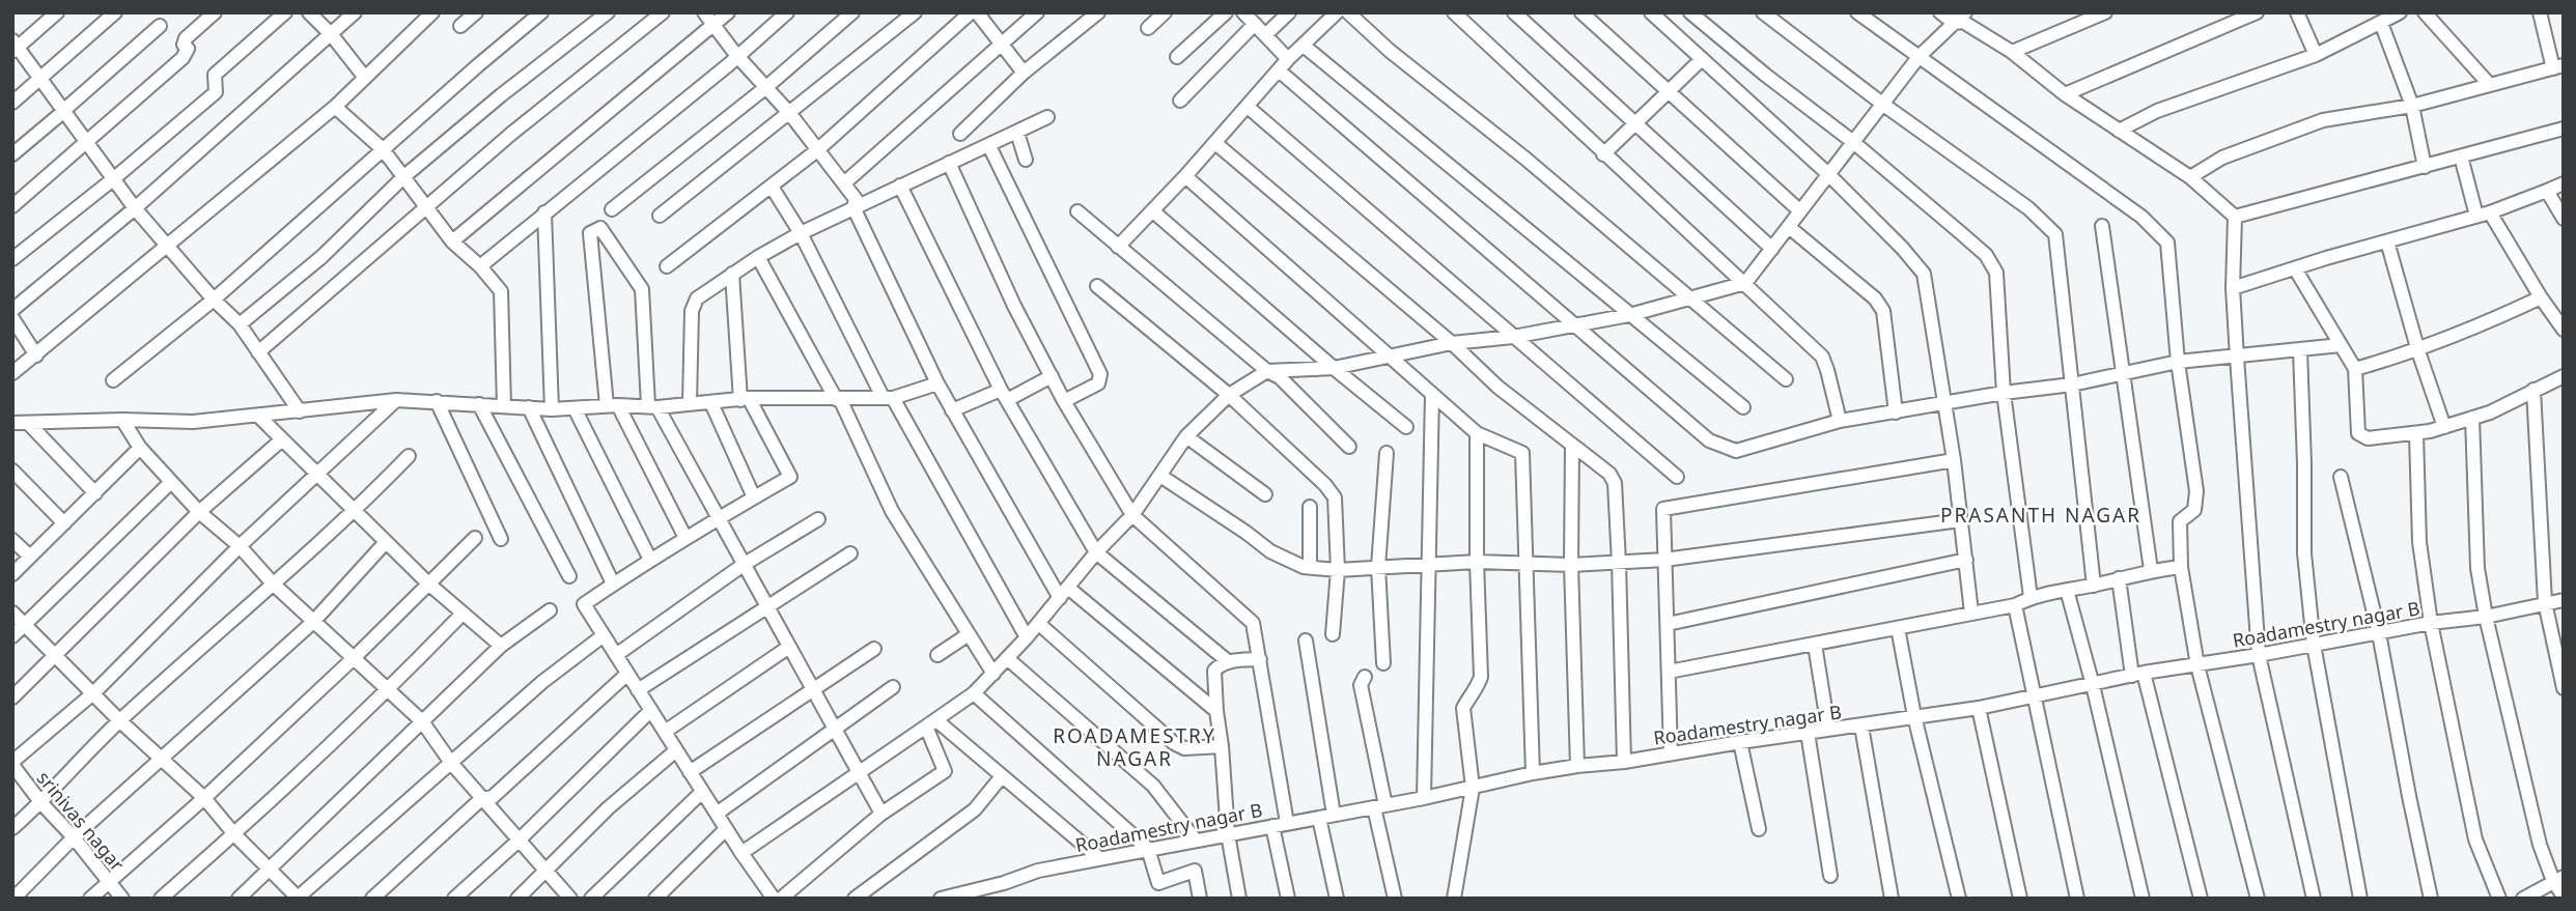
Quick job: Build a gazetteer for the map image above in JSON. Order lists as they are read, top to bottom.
{
  "streets": {
    "street": ["Roadamestry nagar B", "srinivas nagar"]
  },
  "districts": ["PRASANTH NAGAR", "ROADAMESTRY NAGAR"]
}
